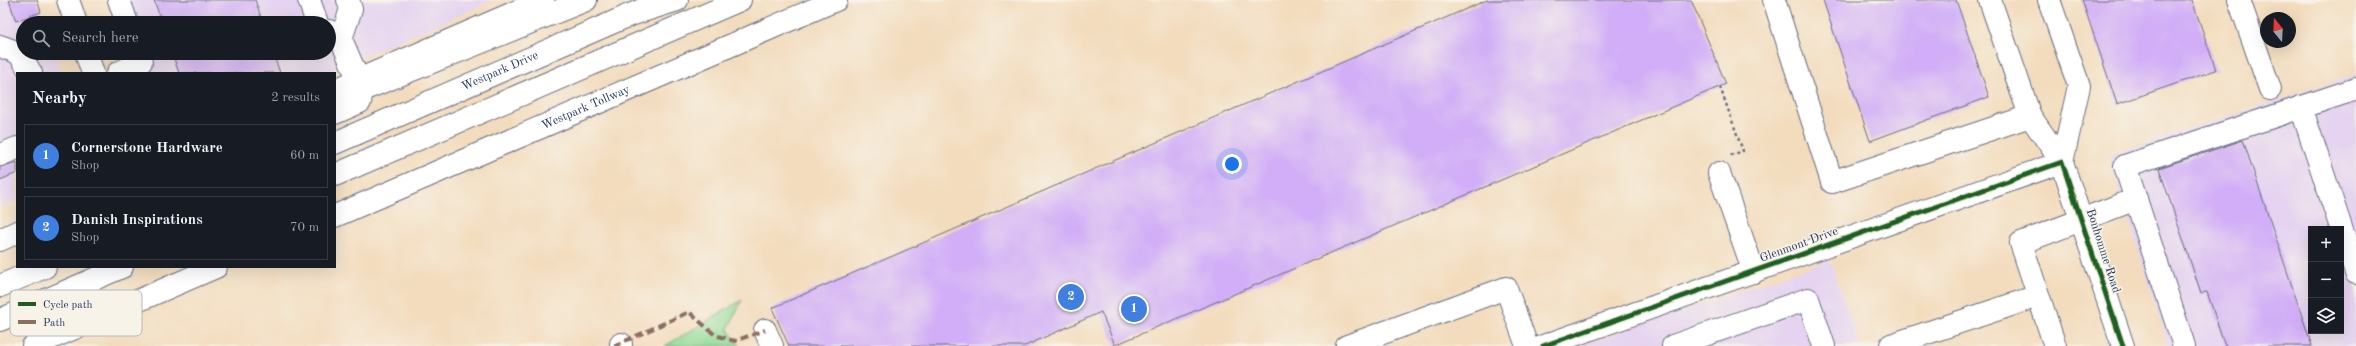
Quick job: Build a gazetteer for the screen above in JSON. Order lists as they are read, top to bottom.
{
  "streets": {
    "main road": [
      "Westpark Drive",
      "Westpark Tollway",
      "Glenmont Drive",
      "Bonhomme Road"
    ]
  },
  "crossings": [
    ["Glenmont Drive", "Bonhomme Road"]
  ],
  "legend": ["Cycle path", "Path"],
  "north": "top",
  "page": {
    "search": "Search here",
    "heading": ["Nearby", "2 results"],
    "list": [
      {
        "mark": "1",
        "name": "Cornerstone Hardware",
        "note": "Shop",
        "value": "60 m"
      },
      {
        "mark": "2",
        "name": "Danish Inspirations",
        "note": "Shop",
        "value": "70 m"
      }
    ],
    "map_buttons": ["+", "−"],
    "pins": ["2", "1"]
  }
}
